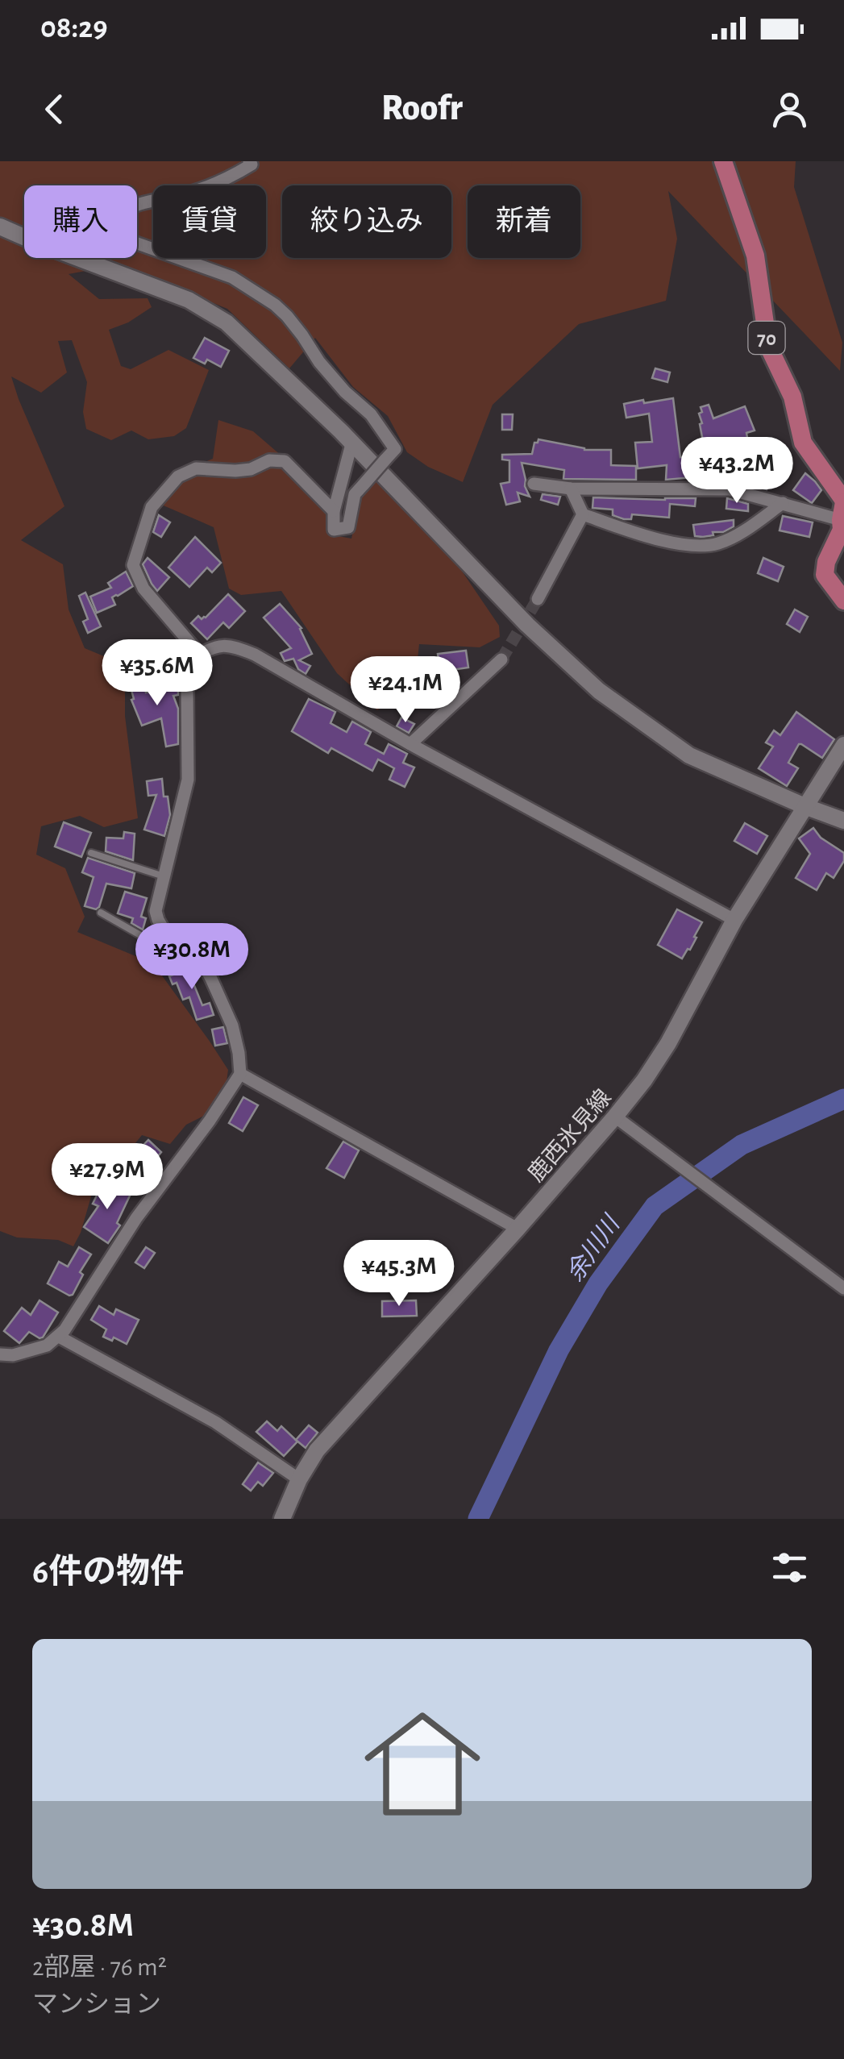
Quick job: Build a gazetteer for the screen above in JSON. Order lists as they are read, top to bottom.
{
  "streets": {
    "main road": ["70"],
    "street": ["鹿西氷見線"]
  },
  "water": ["余川川"],
  "page": {
    "status": "08:29",
    "header": "Roofr",
    "chip": [
      "購入",
      "賃貸",
      "絞り込み",
      "新着"
    ],
    "price": [
      "¥43.2M",
      "¥35.6M",
      "¥24.1M",
      "¥30.8M",
      "¥27.9M",
      "¥45.3M"
    ],
    "heading": "6件の物件",
    "list": [
      {
        "name": "¥30.8M",
        "note": "2部屋 · 76 m² · マンション"
      }
    ]
  }
}
